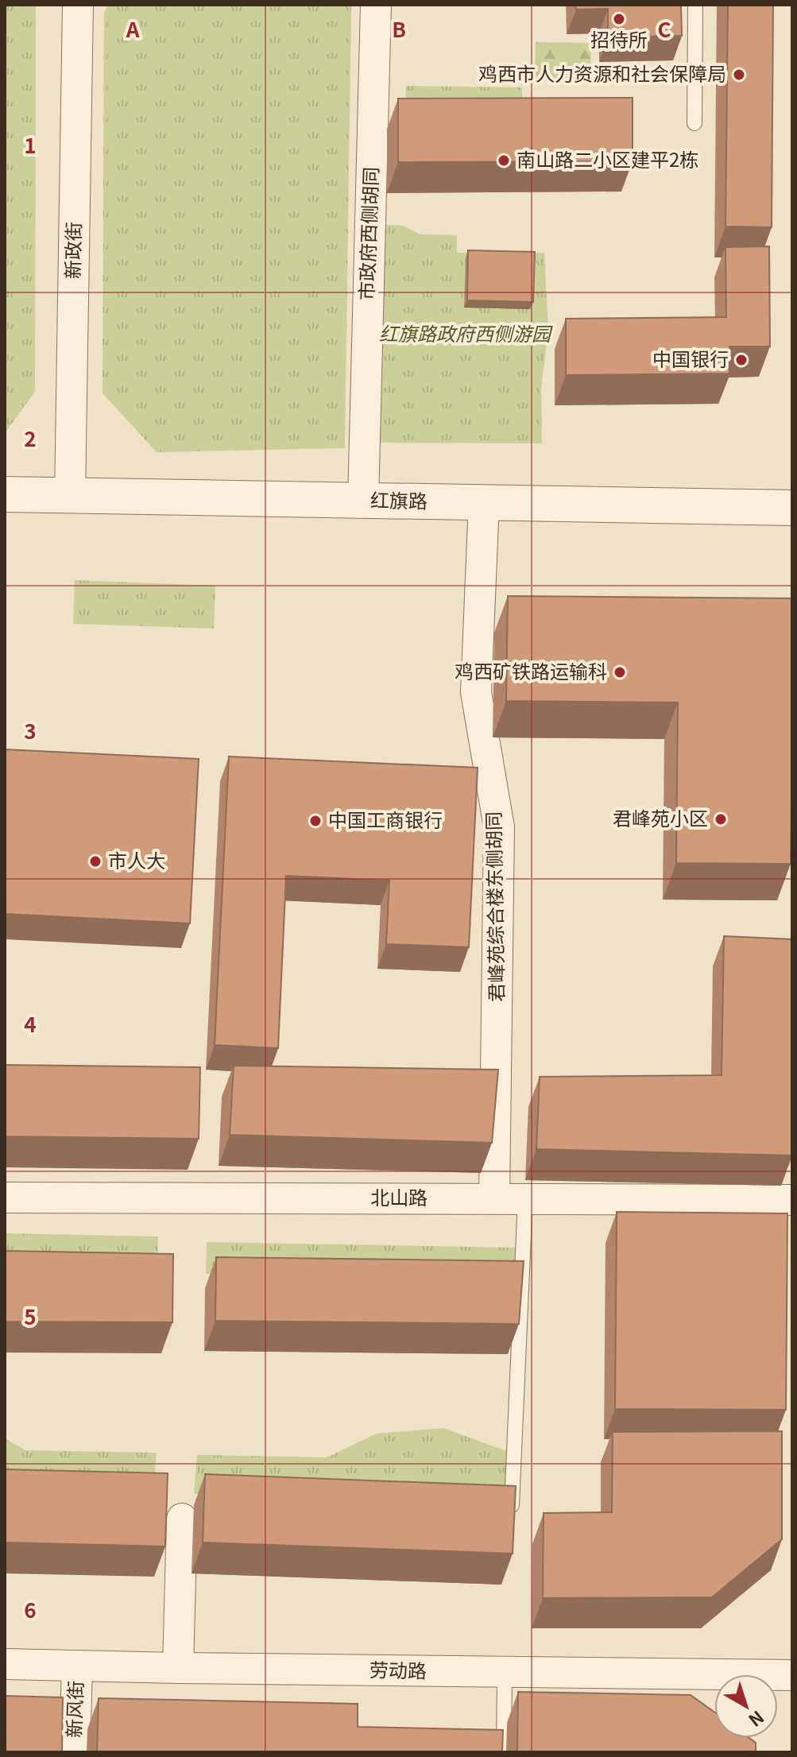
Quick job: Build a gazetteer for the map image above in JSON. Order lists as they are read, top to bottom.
{
  "streets": {
    "street": [
      "市政府西侧胡同",
      "新政街",
      "红旗路",
      "君峰苑综合楼东侧胡同",
      "北山路",
      "劳动路",
      "新风街"
    ]
  },
  "crossings": [
    ["市政府西侧胡同", "红旗路"],
    ["新政街", "红旗路"],
    ["红旗路", "君峰苑综合楼东侧胡同"],
    ["君峰苑综合楼东侧胡同", "北山路"],
    ["劳动路", "新风街"]
  ],
  "parks": ["红旗路政府西侧游园"],
  "places": [
    "招待所",
    "鸡西市人力资源和社会保障局",
    "南山路二小区建平2栋",
    "中国银行",
    "鸡西矿铁路运输科",
    "君峰苑小区",
    "中国工商银行",
    "市人大"
  ],
  "north": "bottom right",
  "grid": {
    "columns": ["A", "B", "C"],
    "rows": [
      "1",
      "2",
      "3",
      "4",
      "5",
      "6"
    ]
  }
}
